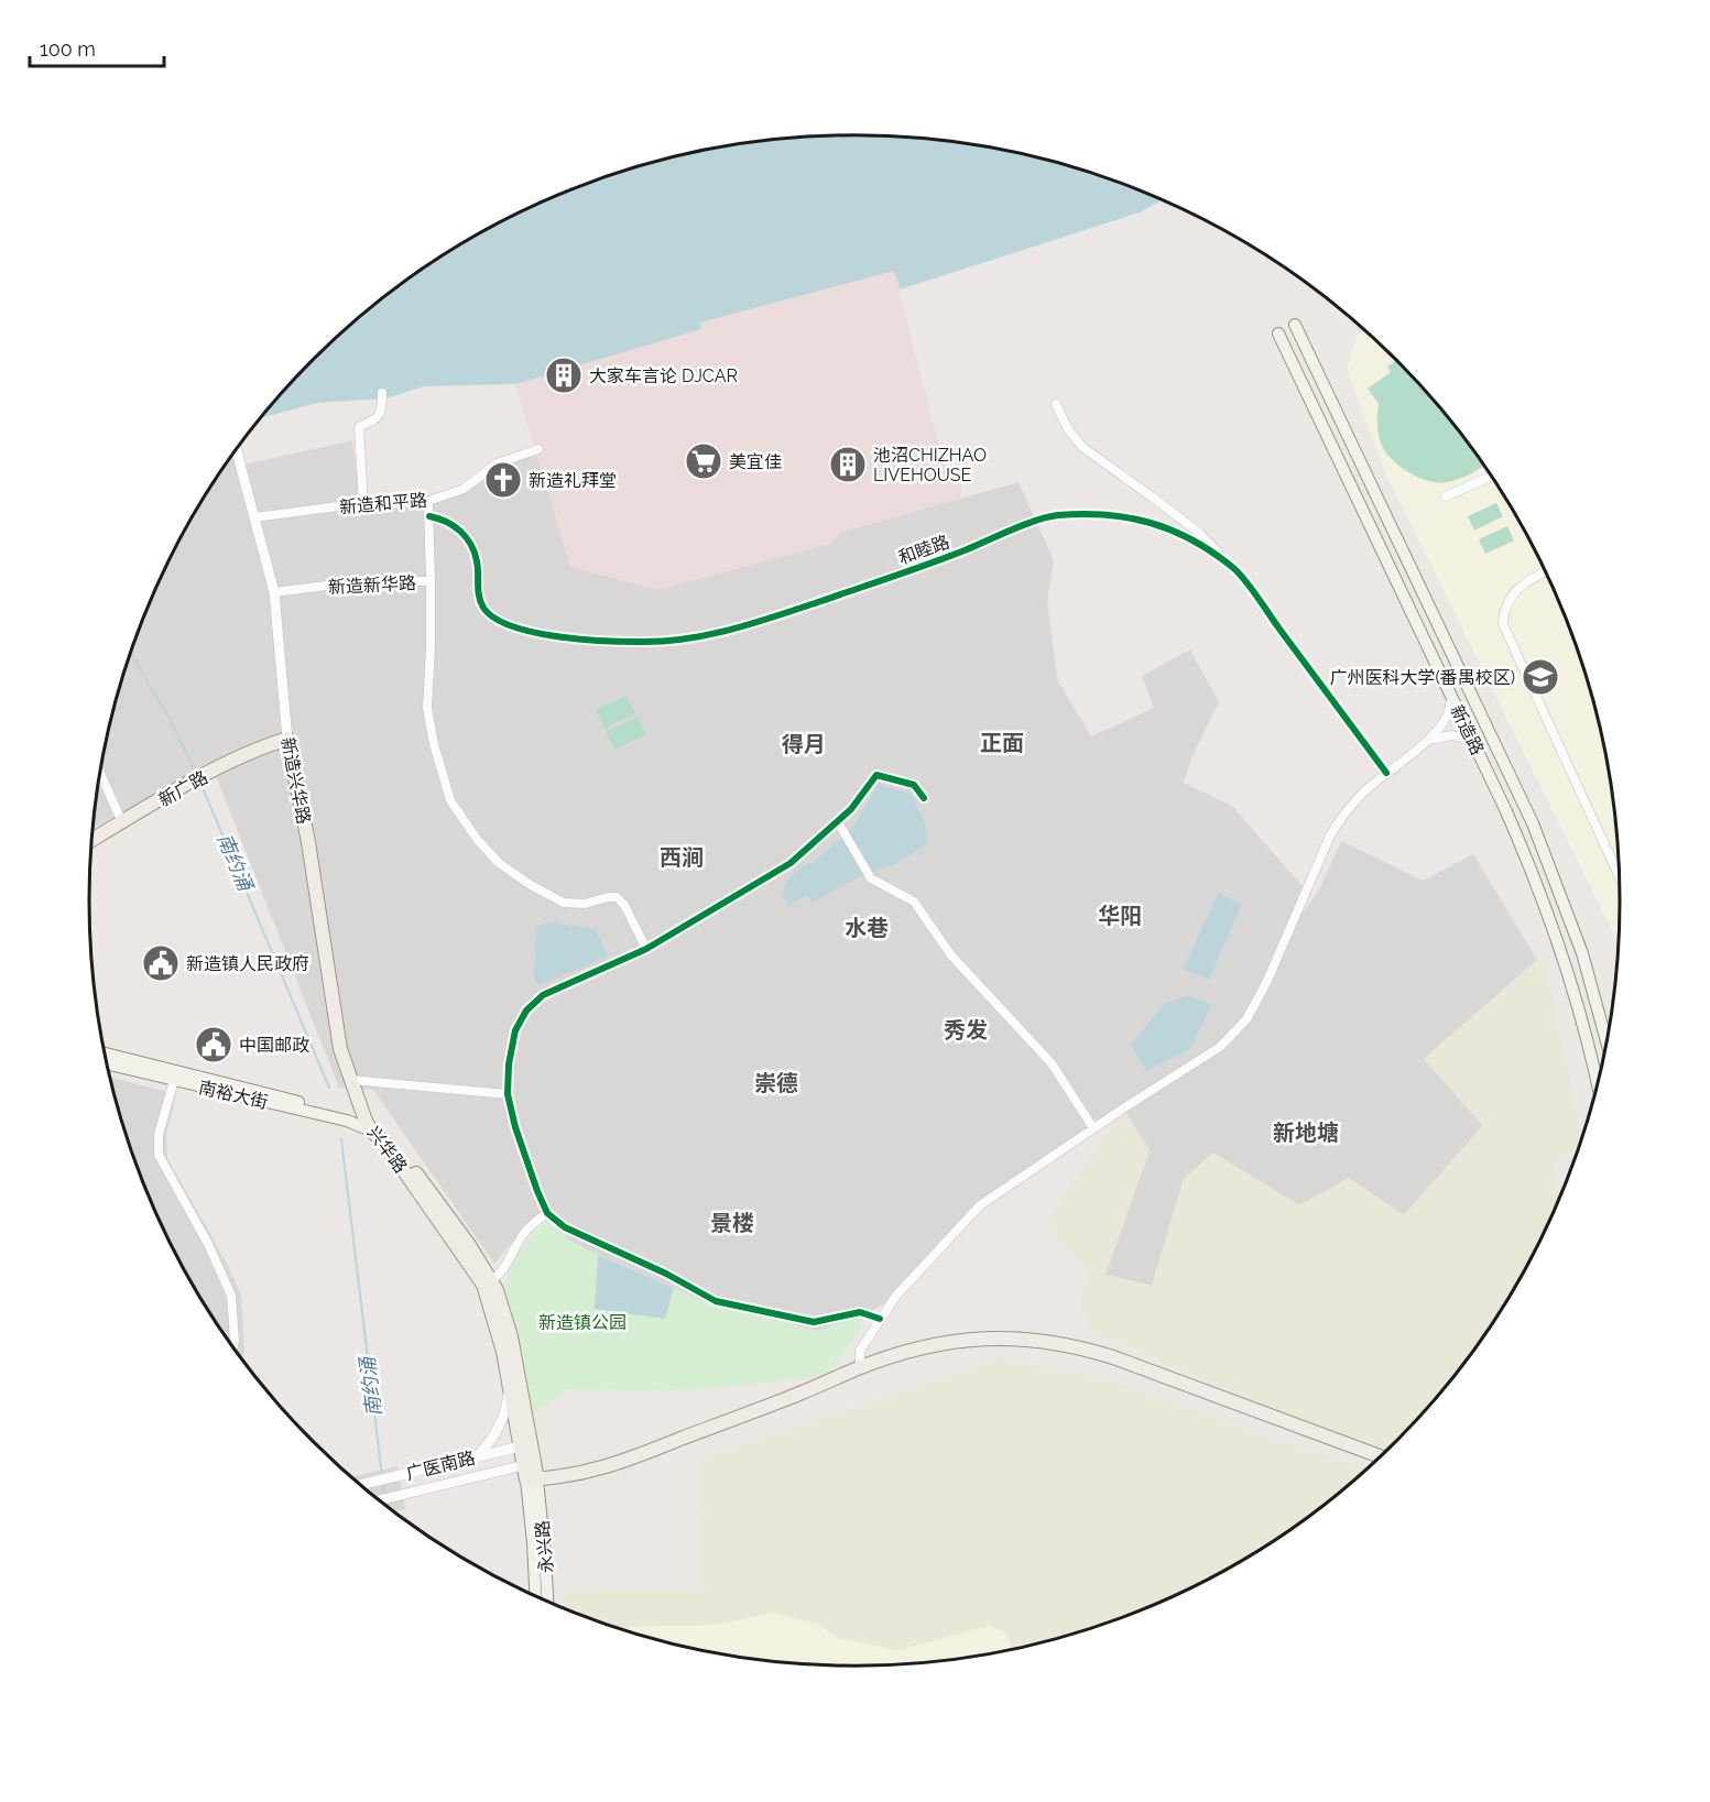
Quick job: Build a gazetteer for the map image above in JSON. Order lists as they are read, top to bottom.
{
  "streets": {
    "main road": [
      "新造路",
      "新造兴华路",
      "新广路",
      "南裕大街",
      "兴华路",
      "永兴路"
    ],
    "street": [
      "新造和平路",
      "和睦路",
      "新造新华路",
      "广医南路"
    ]
  },
  "crossings": [
    ["新造和平路", "新造新华路"],
    ["新造和平路", "新造兴华路"],
    ["和睦路", "新造新华路"],
    ["新造新华路", "新造兴华路"],
    ["新造兴华路", "新广路"],
    ["新造兴华路", "南裕大街"],
    ["新造兴华路", "兴华路"],
    ["南裕大街", "兴华路"],
    ["兴华路", "广医南路"],
    ["兴华路", "永兴路"]
  ],
  "districts": [
    "正面",
    "得月",
    "西涧",
    "华阳",
    "水巷",
    "秀发",
    "崇德",
    "新地塘",
    "景楼"
  ],
  "water": ["南约涌"],
  "parks": ["新造镇公园"],
  "places": {
    "building": ["大家车言论 DJCAR", "池沼CHIZHAO LIVEHOUSE"],
    "supermarket": ["美宜佳"],
    "church": ["新造礼拜堂"],
    "school or university": ["广州医科大学(番禺校区)"],
    "public building": ["新造镇人民政府", "中国邮政"]
  },
  "scale_bar": "100 m"
}
